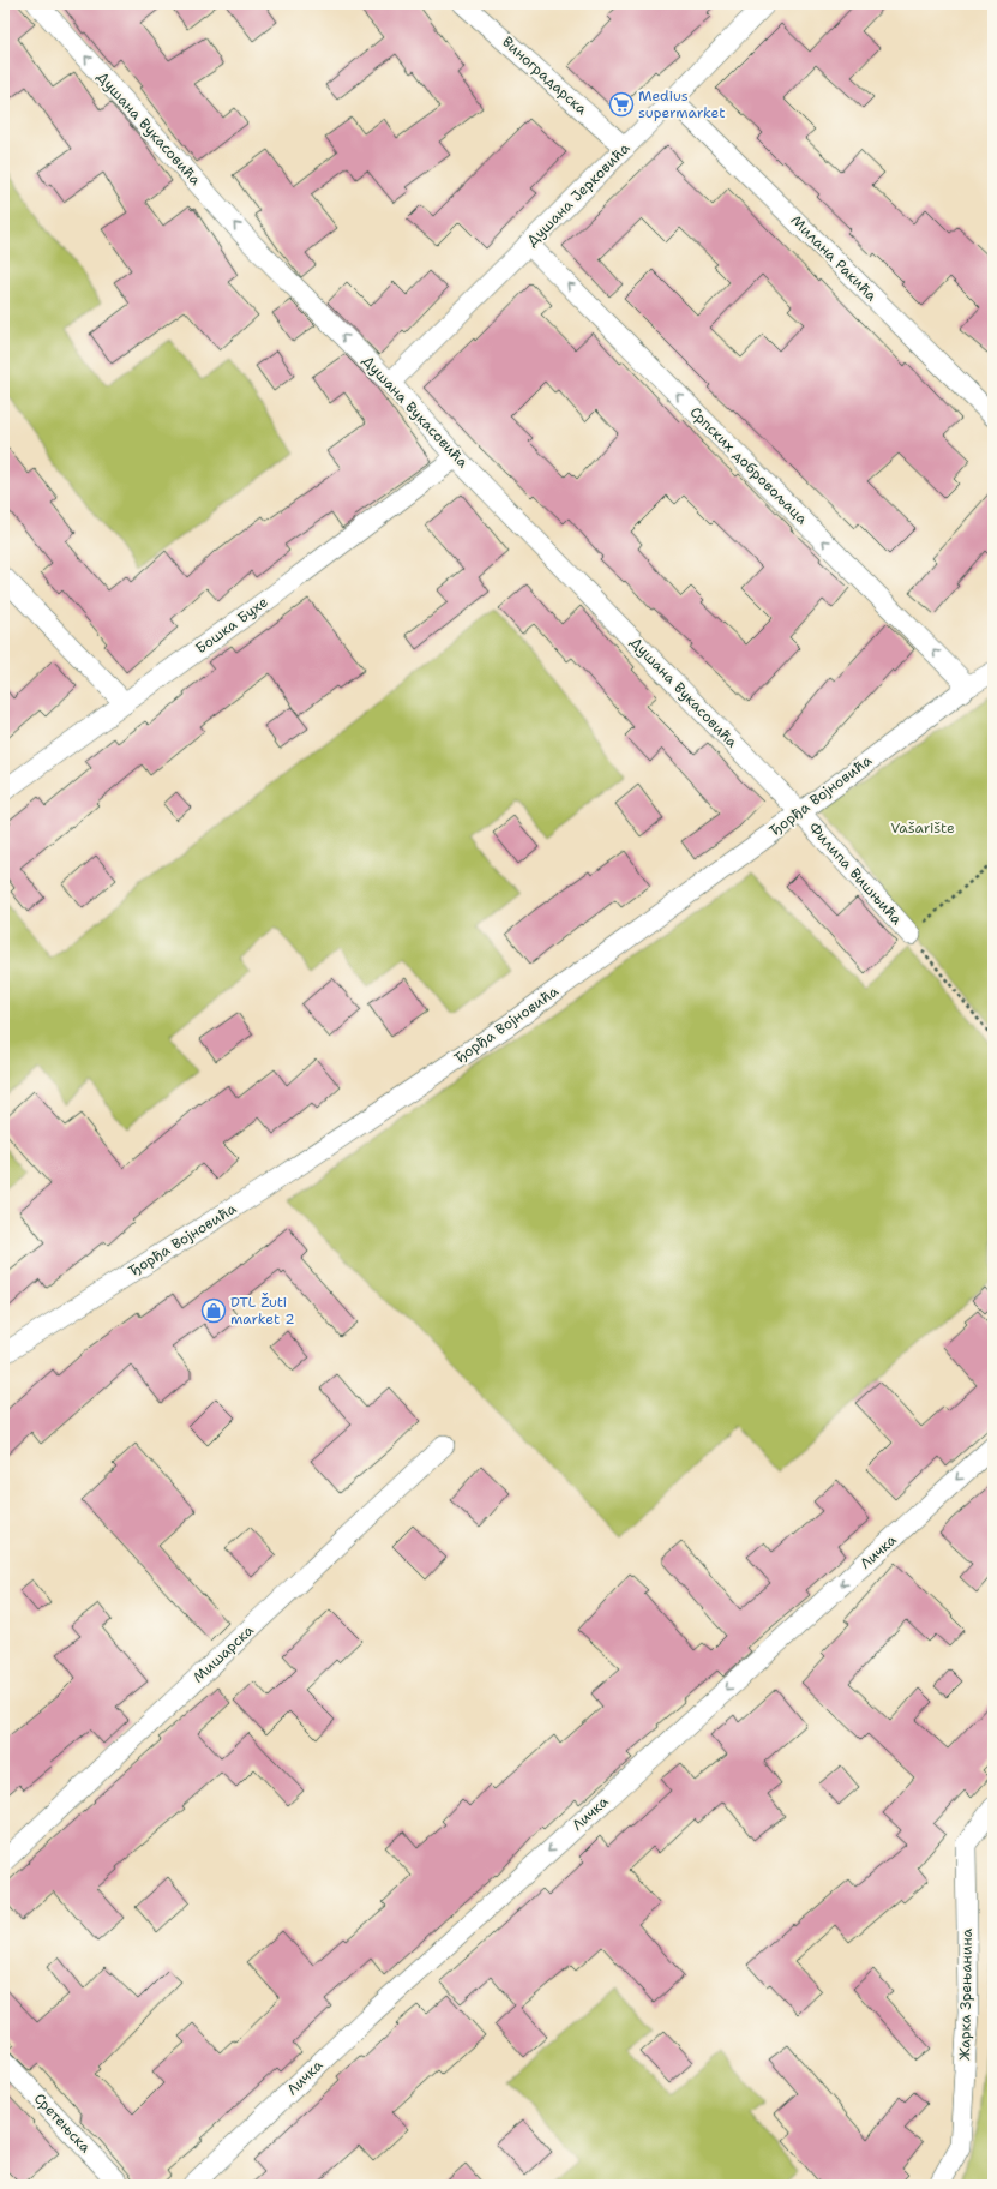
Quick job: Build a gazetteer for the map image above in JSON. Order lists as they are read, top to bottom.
{
  "streets": {
    "street": [
      "Виноградарска",
      "Душана Вукасовића",
      "Душана Јерковића",
      "Милана Ракића",
      "Српских добровољаца",
      "Бошка Бухе",
      "Ђорђа Војновића",
      "Филипа Вишњића",
      "Личка",
      "Мишарска",
      "Жарка Зрењанина",
      "Сретењска"
    ]
  },
  "crossings": [
    ["Виноградарска", "Душана Јерковића"],
    ["Душана Вукасовића", "Душана Јерковића"],
    ["Душана Вукасовића", "Бошка Бухе"],
    ["Душана Вукасовића", "Ђорђа Војновића"],
    ["Душана Вукасовића", "Филипа Вишњића"],
    ["Душана Јерковића", "Милана Ракића"],
    ["Душана Јерковића", "Српских добровољаца"],
    ["Српских добровољаца", "Ђорђа Војновића"],
    ["Ђорђа Војновића", "Филипа Вишњића"]
  ],
  "one_way": ["Душана Вукасовића", "Српских добровољаца", "Личка"],
  "parks": ["Vašarište"],
  "places": {
    "supermarket": ["Medius supermarket"],
    "shop": ["DTL Žuti market 2"]
  }
}
